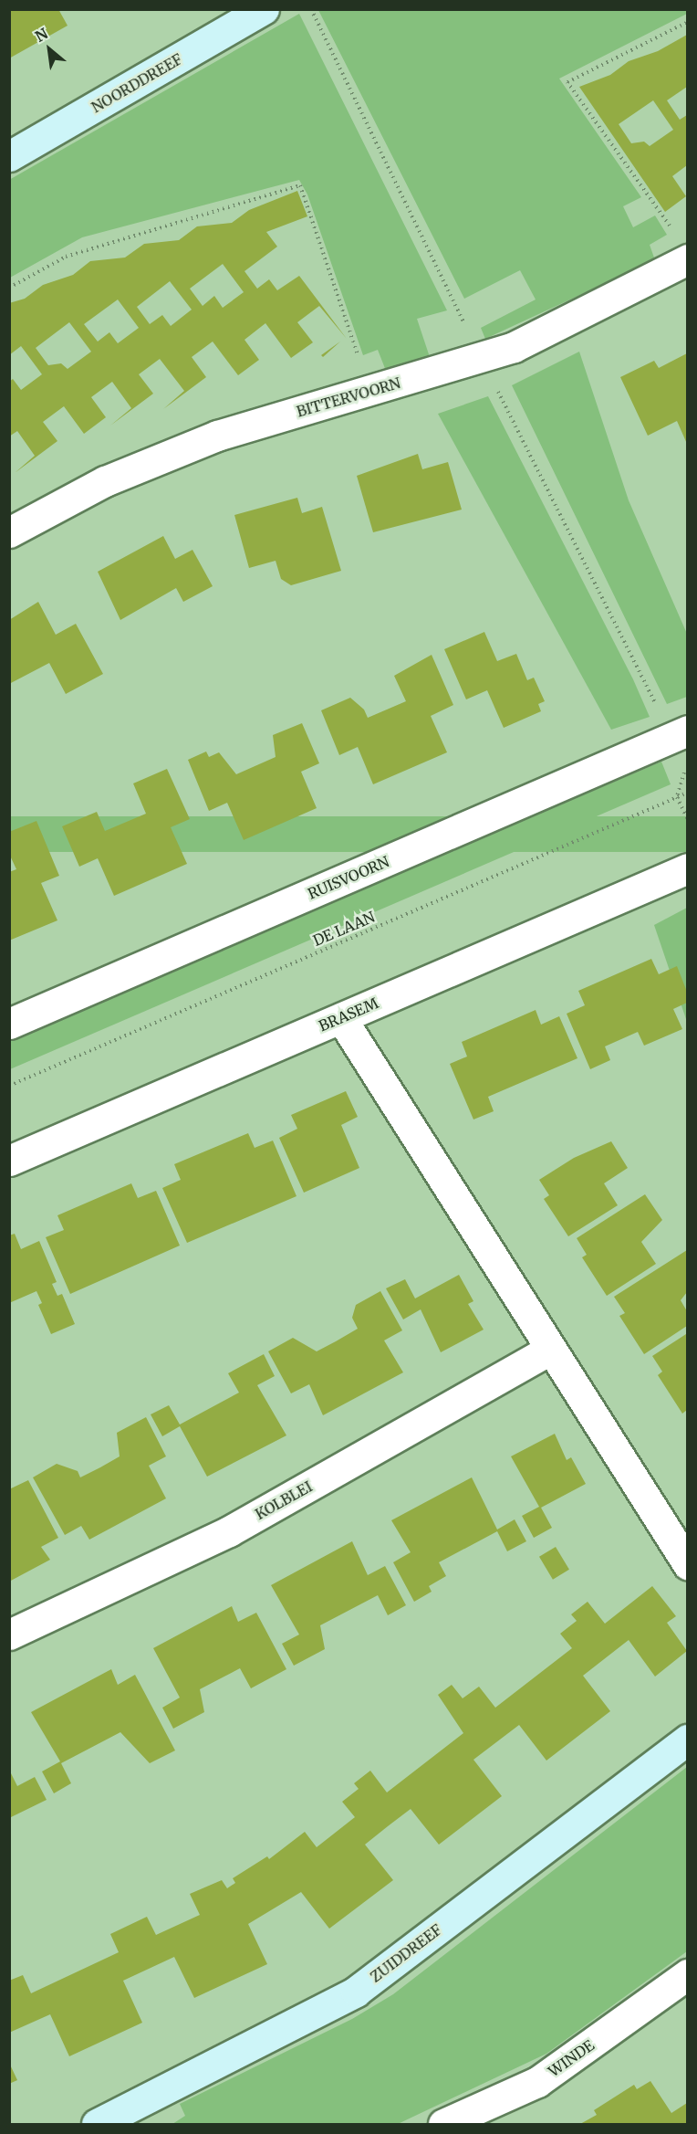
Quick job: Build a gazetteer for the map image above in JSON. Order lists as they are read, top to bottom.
{
  "streets": {
    "street": [
      "NOORDDREEF",
      "BITTERVOORN",
      "RUISVOORN",
      "BRASEM",
      "KOLBLEI",
      "ZUIDDREEF",
      "WINDE"
    ],
    "path": ["DE LAAN"]
  },
  "north": "top left"
}
